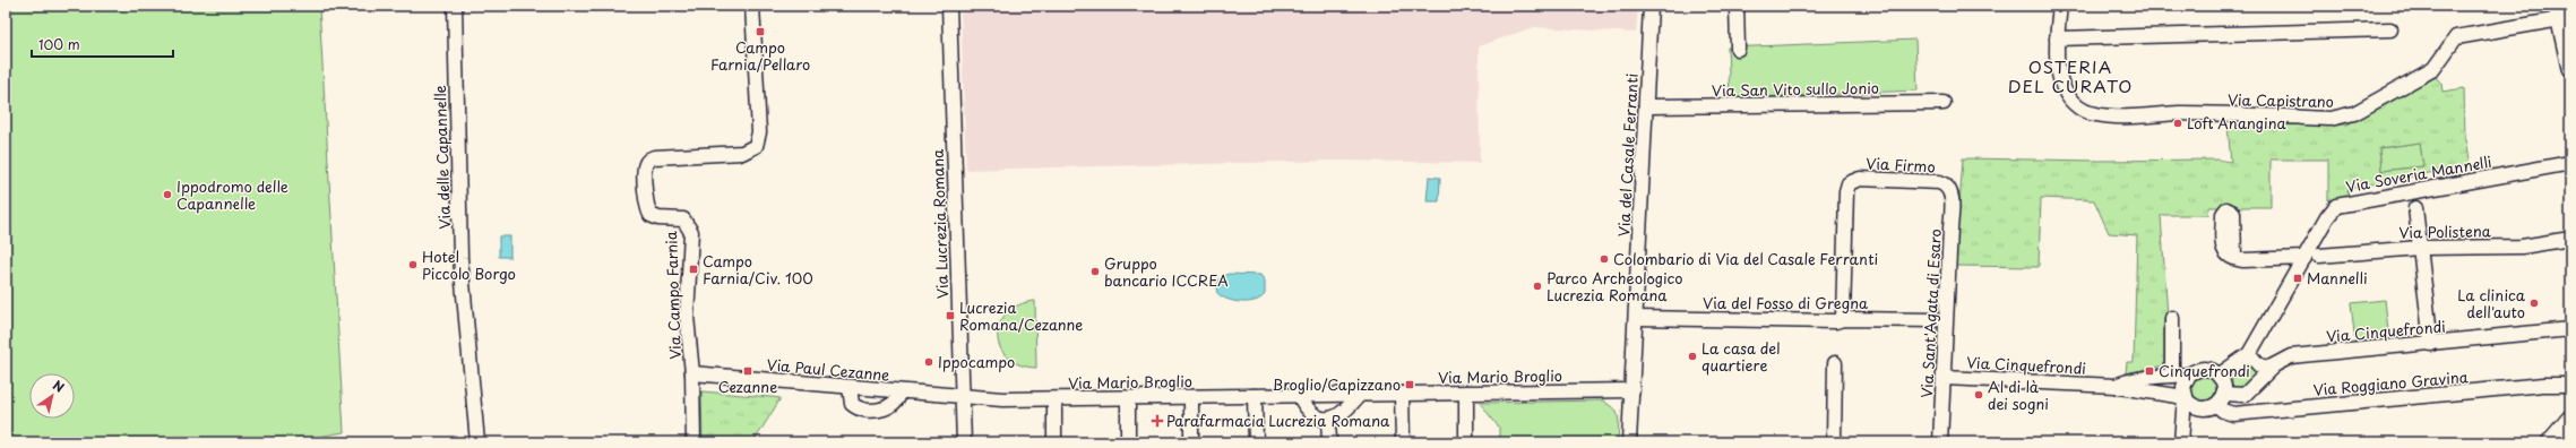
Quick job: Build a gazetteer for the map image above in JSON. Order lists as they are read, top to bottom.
{
  "streets": {
    "street": [
      "Via San Vito sullo Jonio",
      "Via Capistrano",
      "Via del Casale Ferranti",
      "Via delle Capannelle",
      "Via Firmo",
      "Via Soveria Mannelli",
      "Via Lucrezia Romana",
      "Via Polistena",
      "Via Campo Farnia",
      "Via del Fosso di Gregna",
      "Via Sant'Agata di Esaro",
      "Via Cinquefrondi",
      "Via Paul Cezanne",
      "Via Mario Broglio",
      "Via Roggiano Gravina"
    ]
  },
  "crossings": [
    ["Via San Vito sullo Jonio", "Via del Casale Ferranti"],
    ["Via del Casale Ferranti", "Via del Fosso di Gregna"],
    ["Via del Casale Ferranti", "Via Mario Broglio"],
    ["Via Firmo", "Via del Fosso di Gregna"],
    ["Via Firmo", "Via Sant'Agata di Esaro"],
    ["Via Soveria Mannelli", "Via Cinquefrondi"],
    ["Via Lucrezia Romana", "Via Paul Cezanne"],
    ["Via Lucrezia Romana", "Via Mario Broglio"],
    ["Via Campo Farnia", "Via Paul Cezanne"],
    ["Via Sant'Agata di Esaro", "Via Cinquefrondi"],
    ["Via Cinquefrondi", "Via Roggiano Gravina"],
    ["Via Paul Cezanne", "Via Mario Broglio"]
  ],
  "districts": ["OSTERIA DEL CURATO"],
  "places": {
    "transit": [
      "Campo Farnia/Pellaro",
      "Campo Farnia/Civ. 100",
      "Mannelli",
      "Lucrezia Romana/Cezanne",
      "Cezanne",
      "Cinquefrondi",
      "Broglio/Capizzano"
    ],
    "other": [
      "Loft Anangina",
      "Ippodromo delle Capannelle",
      "Colombario di Via del Casale Ferranti",
      "Hotel Piccolo Borgo",
      "Gruppo bancario ICCREA",
      "Parco Archeologico Lucrezia Romana",
      "La clinica dell'auto",
      "La casa del quartiere",
      "Ippocampo",
      "Al di là dei sogni"
    ],
    "health": ["Parafarmacia Lucrezia Romana"]
  },
  "scale_bar": "100 m",
  "north": "top right"
}
